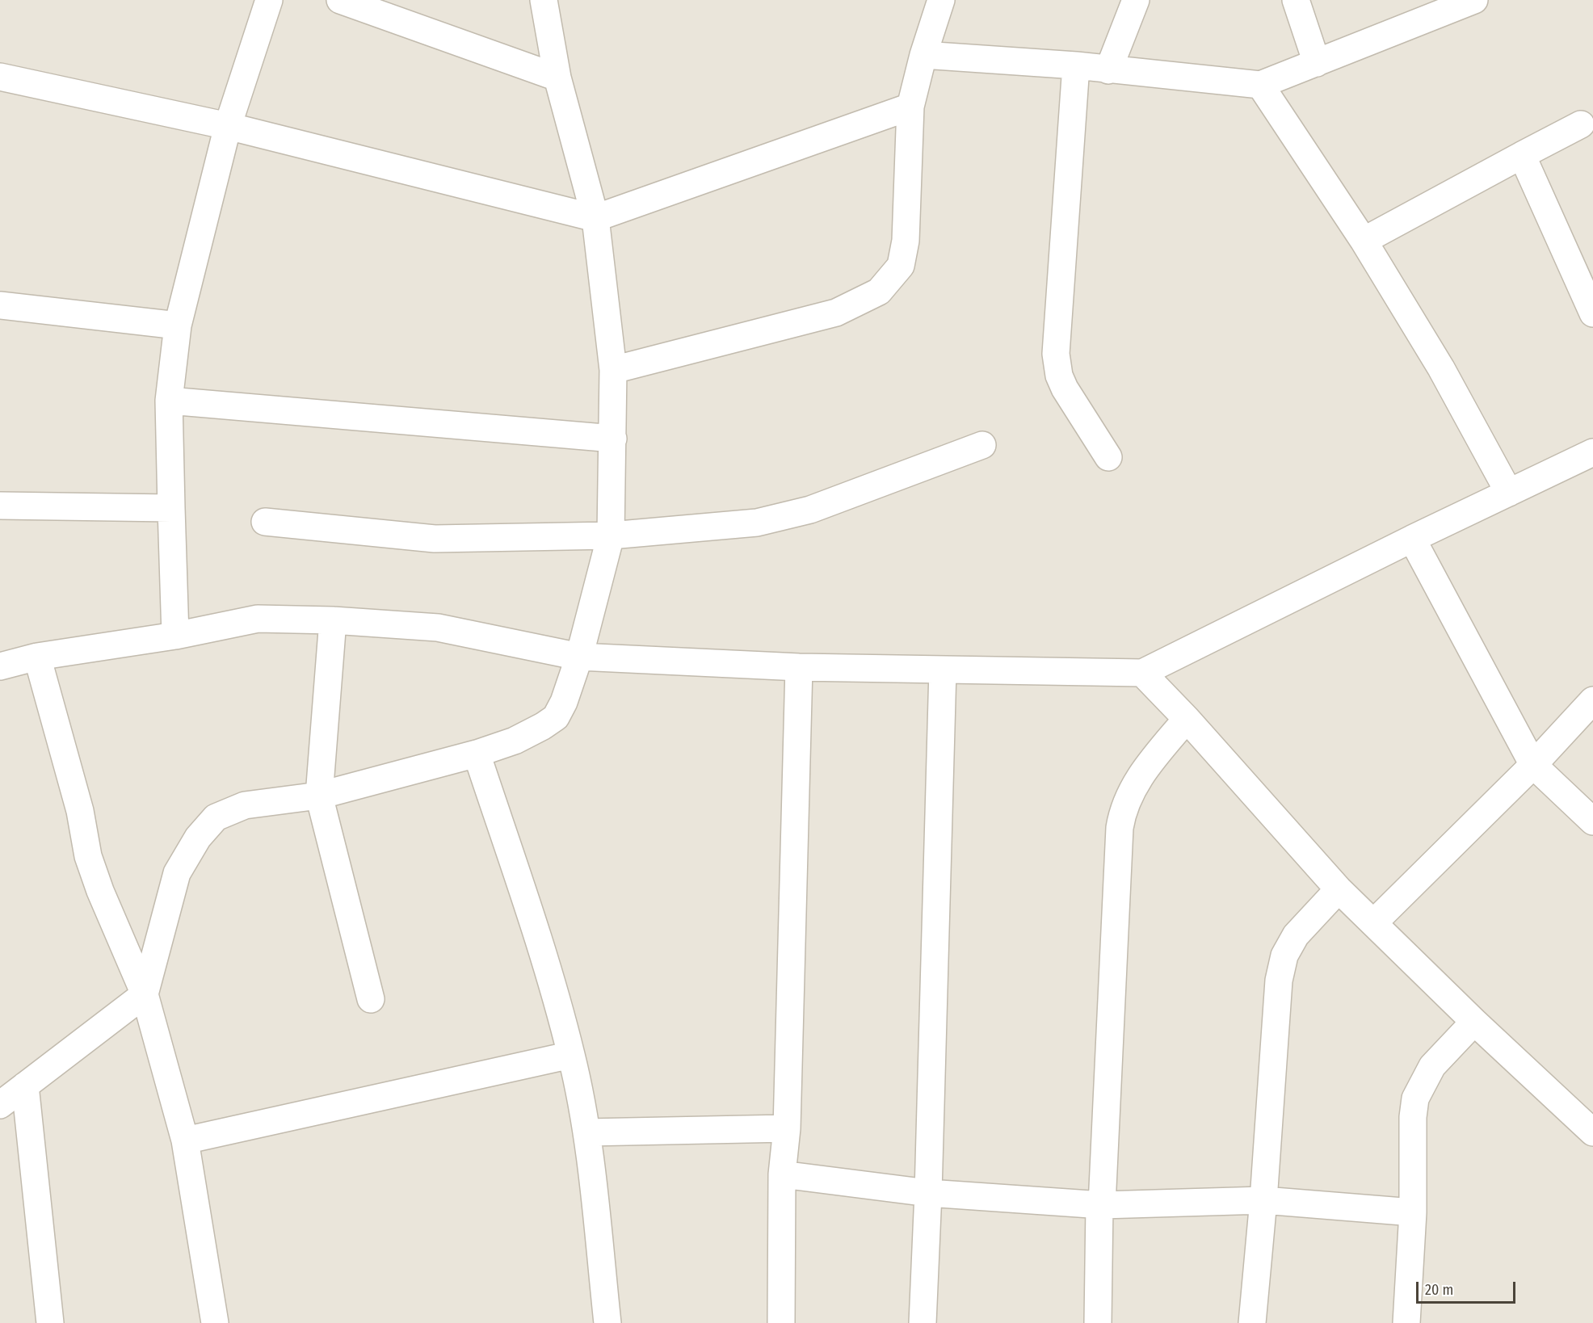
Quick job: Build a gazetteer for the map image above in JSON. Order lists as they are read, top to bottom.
{
  "scale_bar": "20 m"
}
